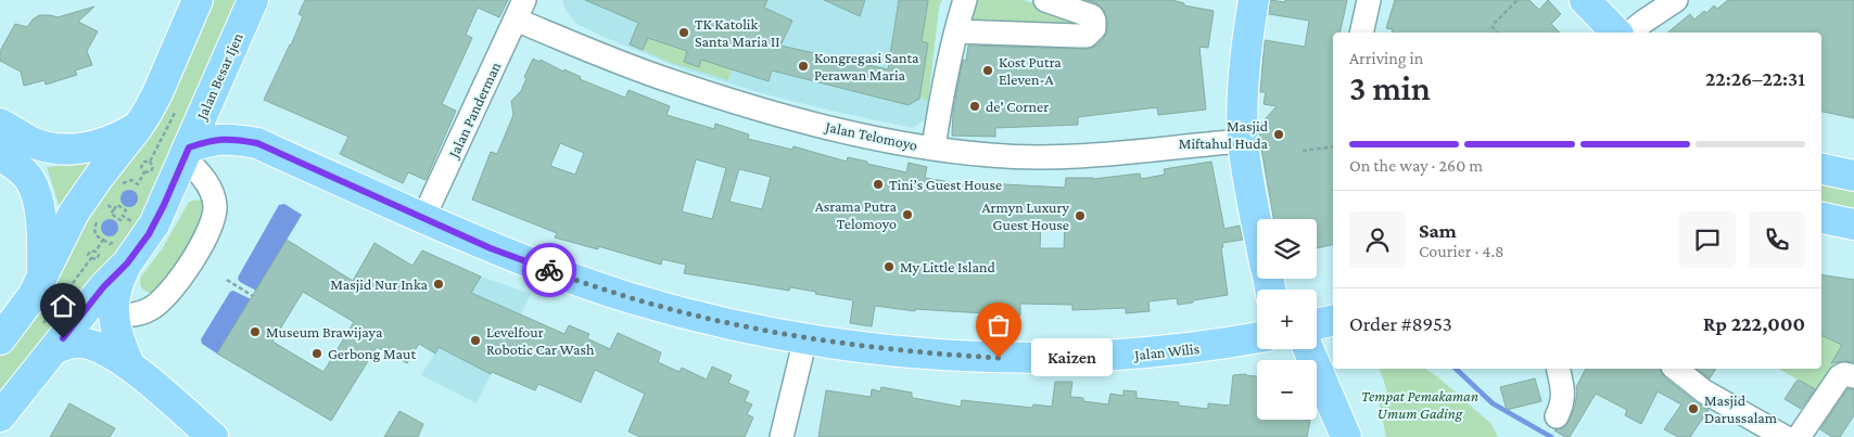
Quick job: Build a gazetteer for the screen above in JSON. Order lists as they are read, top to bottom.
{
  "streets": {
    "main road": ["Jalan Besar Ijen", "Jalan Wilis"],
    "street": ["Jalan Panderman", "Jalan Telomoyo"]
  },
  "crossings": [
    ["Jalan Besar Ijen", "Jalan Wilis"],
    ["Jalan Panderman", "Jalan Telomoyo"],
    ["Jalan Panderman", "Jalan Wilis"]
  ],
  "parks": ["Tempat Pemakaman Umum Gading"],
  "places": [
    "TK Katolik Santa Maria II",
    "Kongregasi Santa Perawan Maria",
    "Kost Putra Eleven-A",
    "de' Corner",
    "Masjid Miftahul Huda",
    "Tini’s Guest House",
    "Asrama Putra Telomoyo",
    "Armyn Luxury Guest House",
    "My Little Island",
    "Masjid Nur Inka",
    "Museum Brawijaya",
    "Levelfour Robotic Car Wash",
    "Gerbong Maut",
    "Kaizen",
    "Masjid Darussalam"
  ],
  "page": {
    "heading": ["3 min", "Arriving in", "22:26–22:31"],
    "panel": [
      "Sam",
      "Courier · 4.8",
      "Order #8953",
      "Rp 222,000"
    ],
    "bar": "On the way · 260 m",
    "map_buttons": ["+", "−"],
    "bubble": "Kaizen"
  }
}
